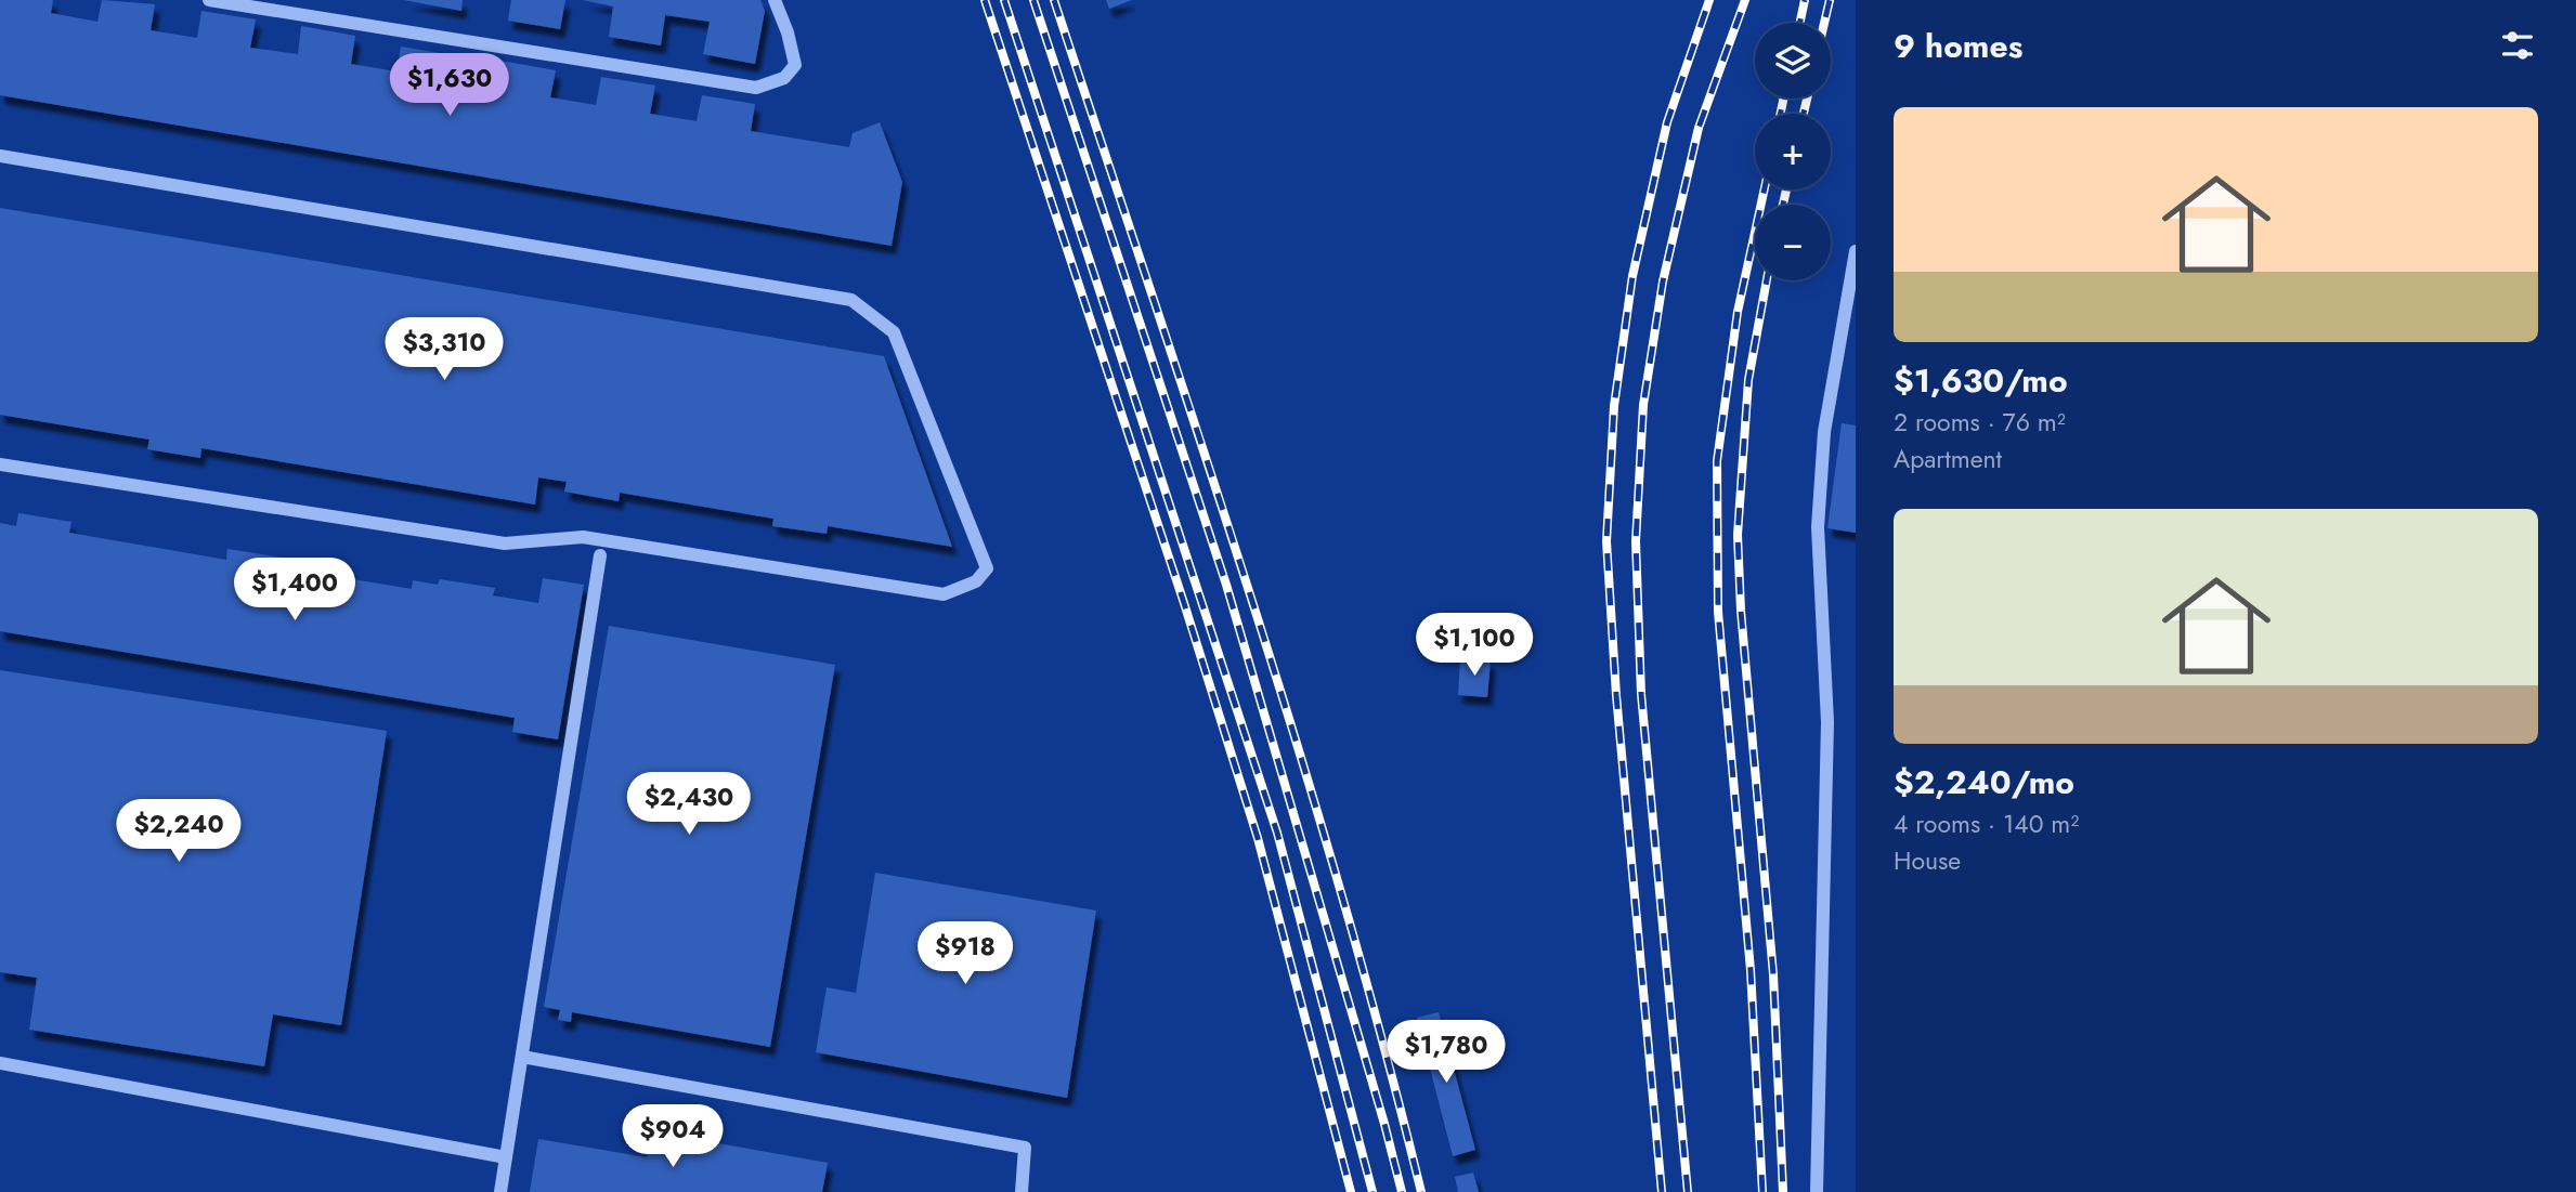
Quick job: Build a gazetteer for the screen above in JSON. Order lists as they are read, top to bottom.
{
  "page": {
    "heading": "9 homes",
    "map_buttons": ["+", "−"],
    "price": [
      "$1,630",
      "$3,310",
      "$1,400",
      "$1,100",
      "$2,430",
      "$2,240",
      "$918",
      "$1,780",
      "$904"
    ],
    "list": [
      {
        "name": "$1,630/mo",
        "note": "2 rooms · 76 m² · Apartment"
      },
      {
        "name": "$2,240/mo",
        "note": "4 rooms · 140 m² · House"
      }
    ]
  }
}
